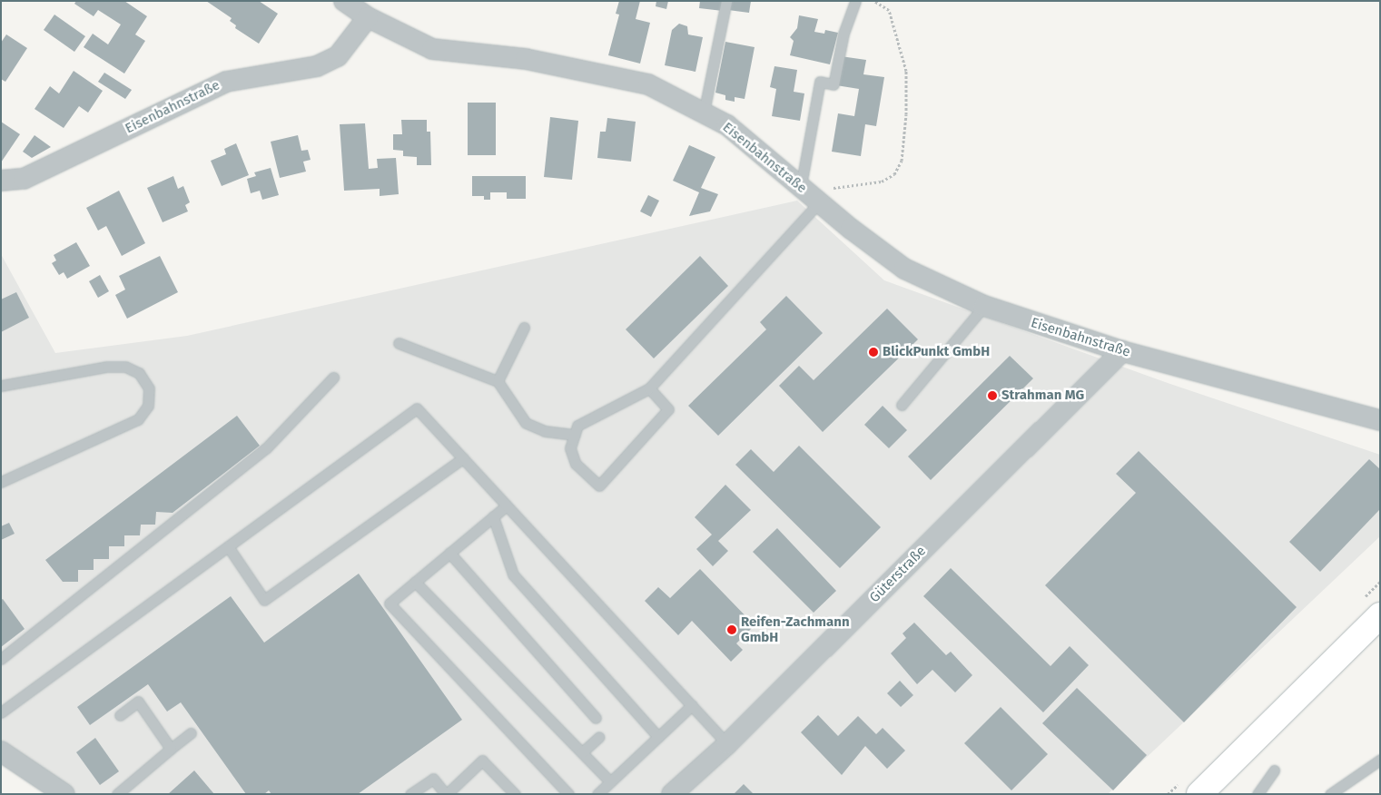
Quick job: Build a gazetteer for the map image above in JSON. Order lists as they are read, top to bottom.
{
  "streets": {
    "street": ["Eisenbahnstraße", "Güterstraße"]
  },
  "crossings": [
    ["Eisenbahnstraße", "Güterstraße"]
  ],
  "places": ["BlickPunkt GmbH", "Strahman MG", "Reifen-Zachmann GmbH"]
}
